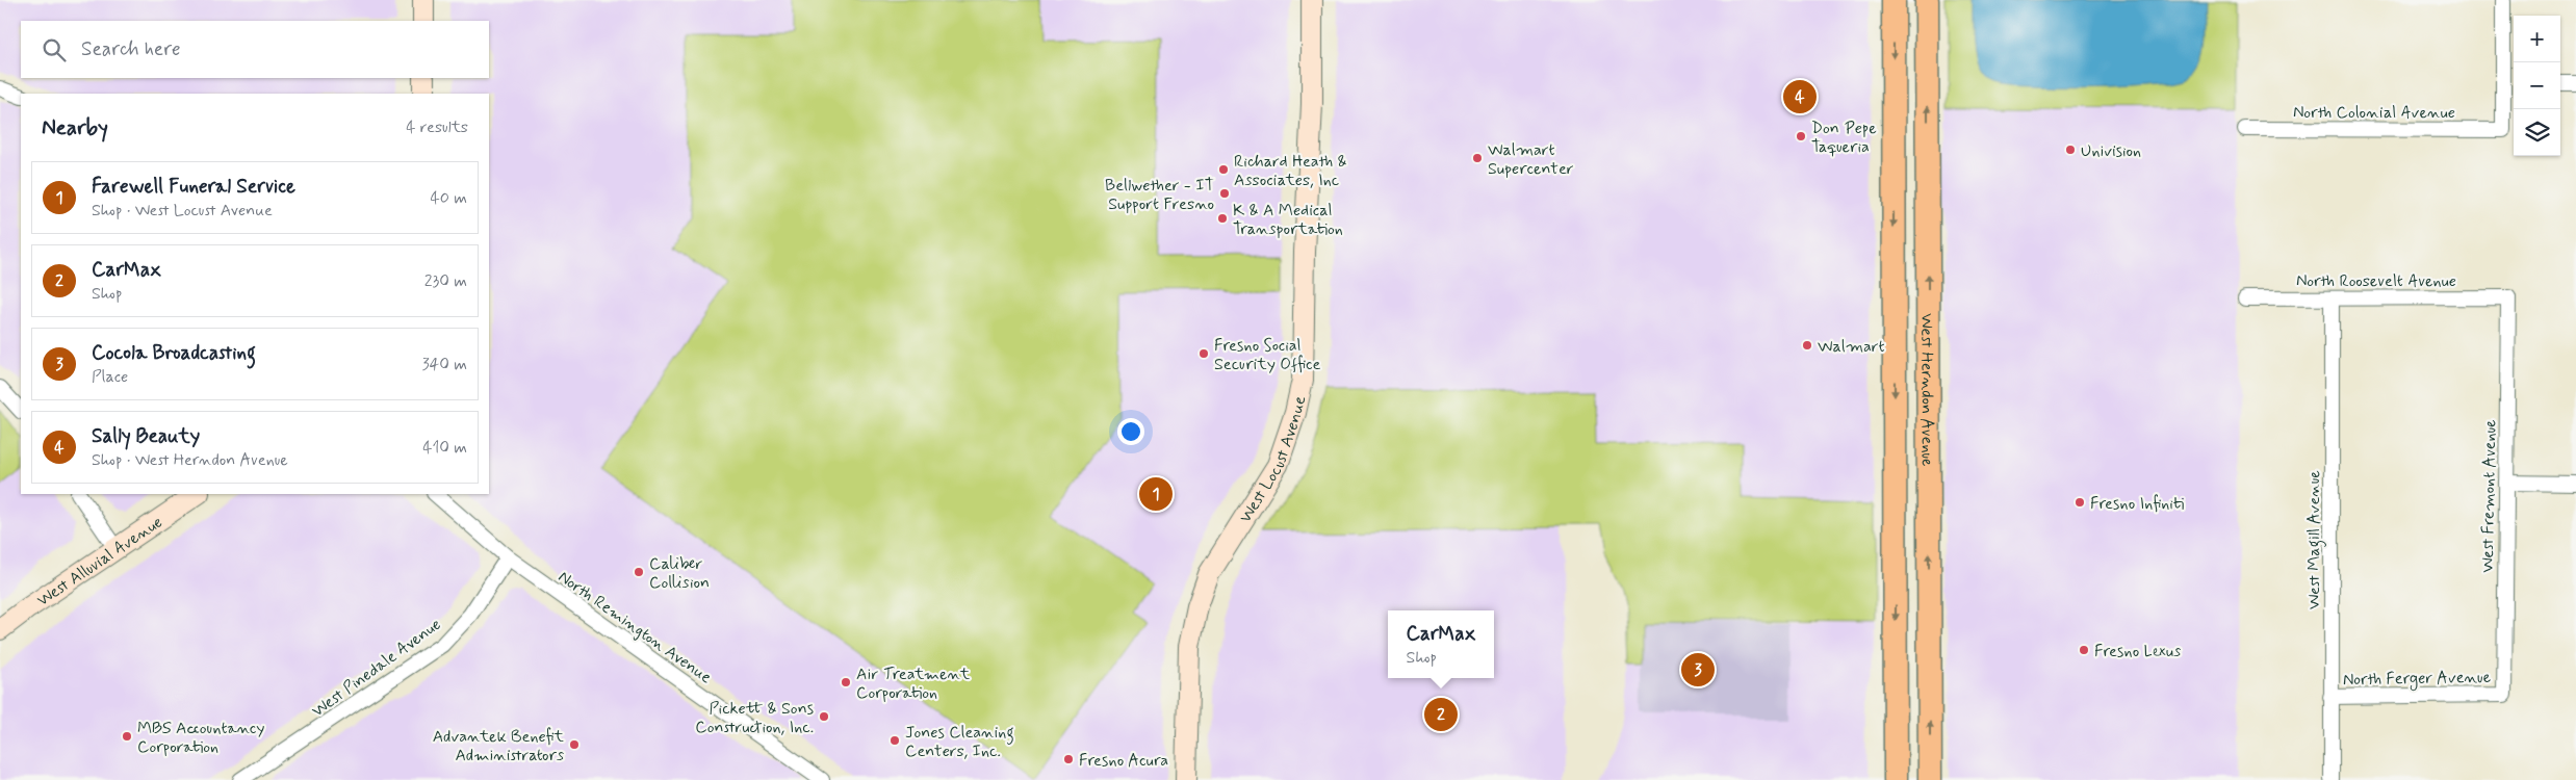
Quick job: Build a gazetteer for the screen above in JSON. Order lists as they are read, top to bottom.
{
  "streets": {
    "main road": ["West Herndon Avenue"],
    "street": [
      "North Colonial Avenue",
      "North Roosevelt Avenue",
      "West Locust Avenue",
      "West Fremont Avenue",
      "West Magill Avenue",
      "West Alluvial Avenue",
      "North Remington Avenue",
      "West Pinedale Avenue",
      "North Ferger Avenue"
    ]
  },
  "crossings": [
    ["North Roosevelt Avenue", "West Fremont Avenue"],
    ["North Roosevelt Avenue", "West Magill Avenue"],
    ["West Fremont Avenue", "North Ferger Avenue"],
    ["West Magill Avenue", "North Ferger Avenue"],
    ["North Remington Avenue", "West Pinedale Avenue"]
  ],
  "places": [
    "Don Pepe Taqueria",
    "Univision",
    "Walmart Supercenter",
    "Richard Heath & Associates, Inc",
    "Bellwether - IT Support Fresno",
    "K & A Medical Transportation",
    "Walmart",
    "Fresno Social Security Office",
    "Fresno Infiniti",
    "Caliber Collision",
    "Fresno Lexus",
    "Air Treatment Corporation",
    "Pickett & Sons Construction, Inc.",
    "MBS Accountancy Corporation",
    "Jones Cleaning Centers, Inc.",
    "Advantek Benefit Administrators",
    "Fresno Acura"
  ],
  "page": {
    "map_buttons": ["+", "−"],
    "search": "Search here",
    "pins": [
      "4",
      "1",
      "3",
      "2"
    ],
    "heading": ["Nearby", "4 results"],
    "list": [
      {
        "mark": "1",
        "name": "Farewell Funeral Service",
        "note": "Shop · West Locust Avenue",
        "value": "40 m"
      },
      {
        "mark": "2",
        "name": "CarMax",
        "note": "Shop",
        "value": "230 m"
      },
      {
        "mark": "3",
        "name": "Cocola Broadcasting",
        "note": "Place",
        "value": "340 m"
      },
      {
        "mark": "4",
        "name": "Sally Beauty",
        "note": "Shop · West Herndon Avenue",
        "value": "410 m"
      }
    ],
    "popup": ["CarMax", "Shop"]
  }
}
